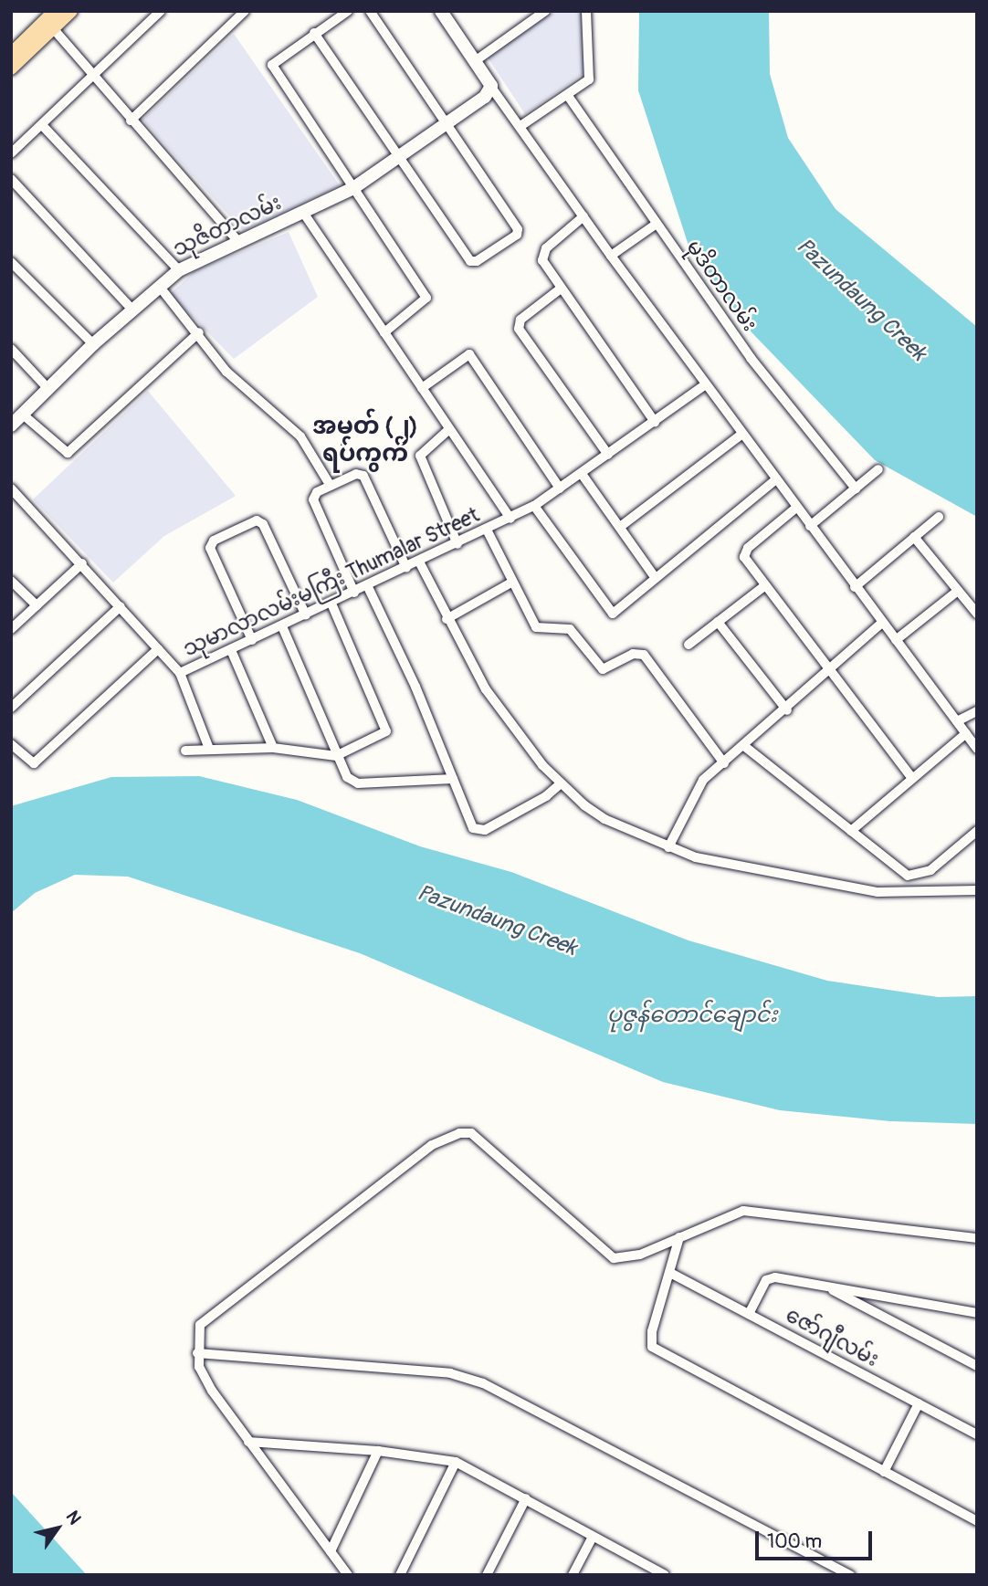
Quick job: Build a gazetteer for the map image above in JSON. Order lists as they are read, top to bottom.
{
  "streets": {
    "main road": ["သုဇိတာလမ်း"],
    "street": ["မုဒိတာလမ်း", "သုမာလာလမ်းမကြီး Thumalar Street", "ဇော်ဂျီလမ်း"]
  },
  "districts": ["အမှတ် (၂) ရပ်ကွက်"],
  "water": ["Pazundaung Creek", "ပုဇွန်တောင်ချောင်း"],
  "scale_bar": "100 m",
  "north": "top right"
}
